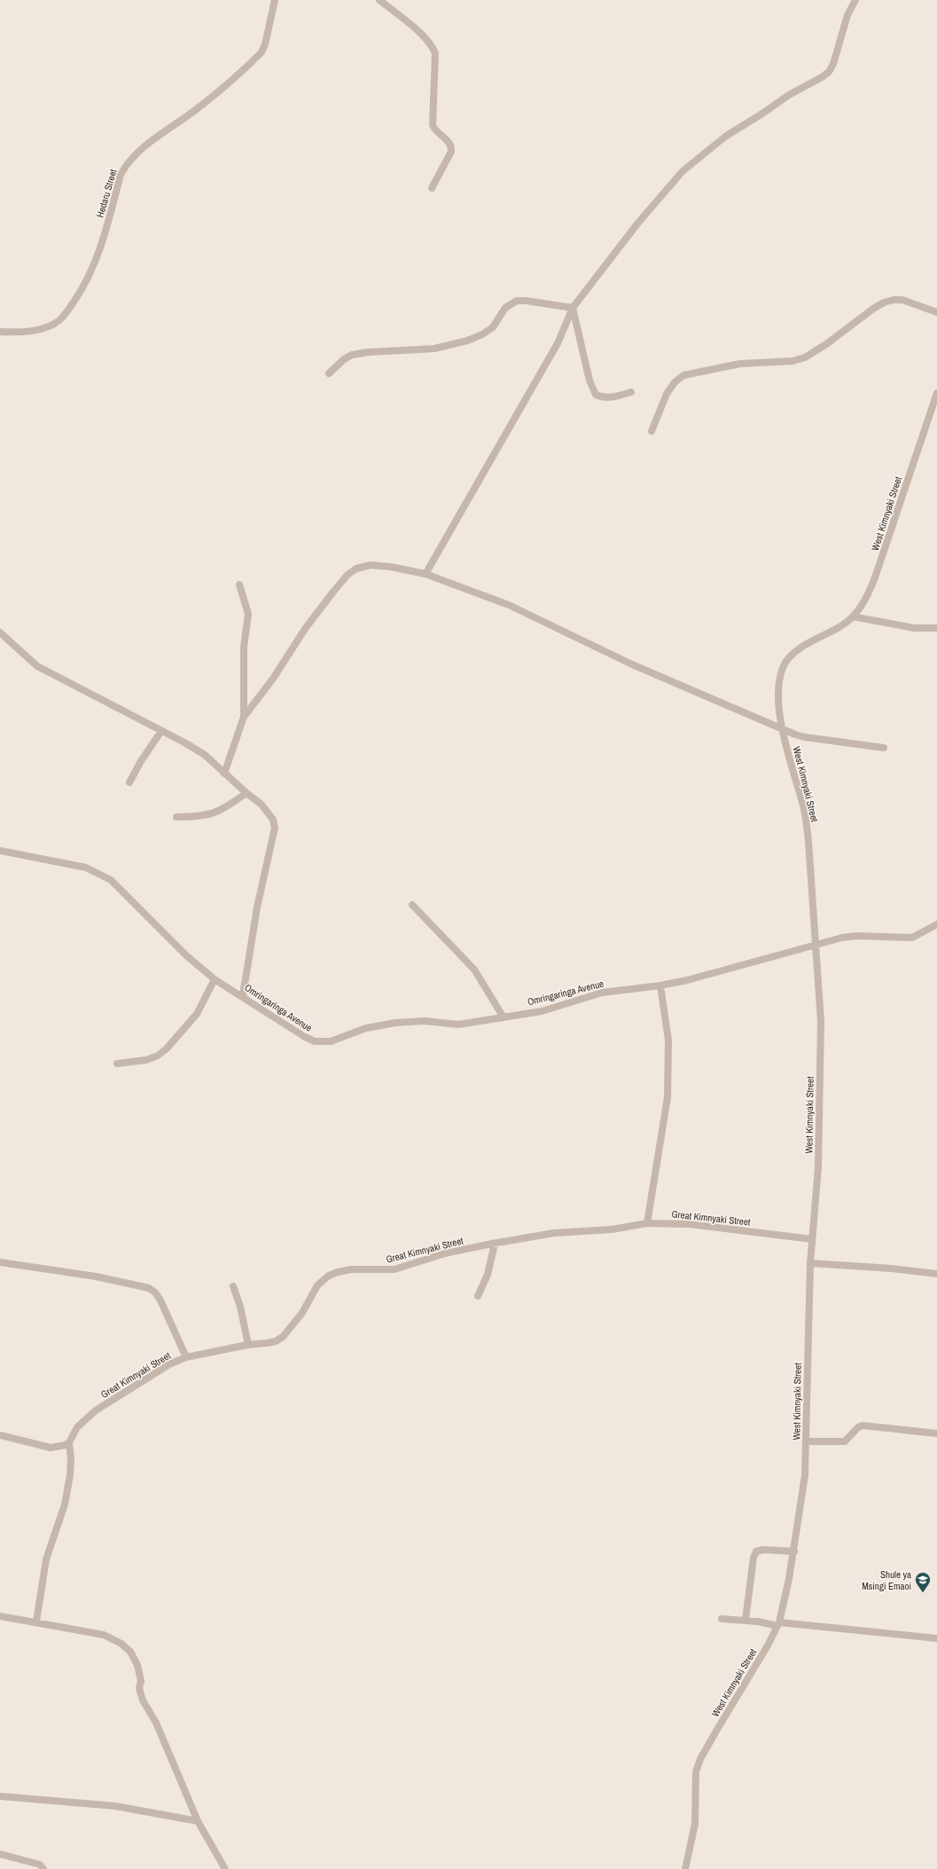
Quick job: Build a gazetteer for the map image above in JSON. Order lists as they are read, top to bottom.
{
  "streets": {
    "street": [
      "Hedaru Street",
      "West Kimnyaki Street",
      "Omringaringa Avenue",
      "Great Kimnyaki Street"
    ]
  },
  "crossings": [
    ["West Kimnyaki Street", "Omringaringa Avenue"],
    ["West Kimnyaki Street", "Great Kimnyaki Street"]
  ],
  "places": {
    "school or university": ["Shule ya Msingi Emaoi"]
  }
}
